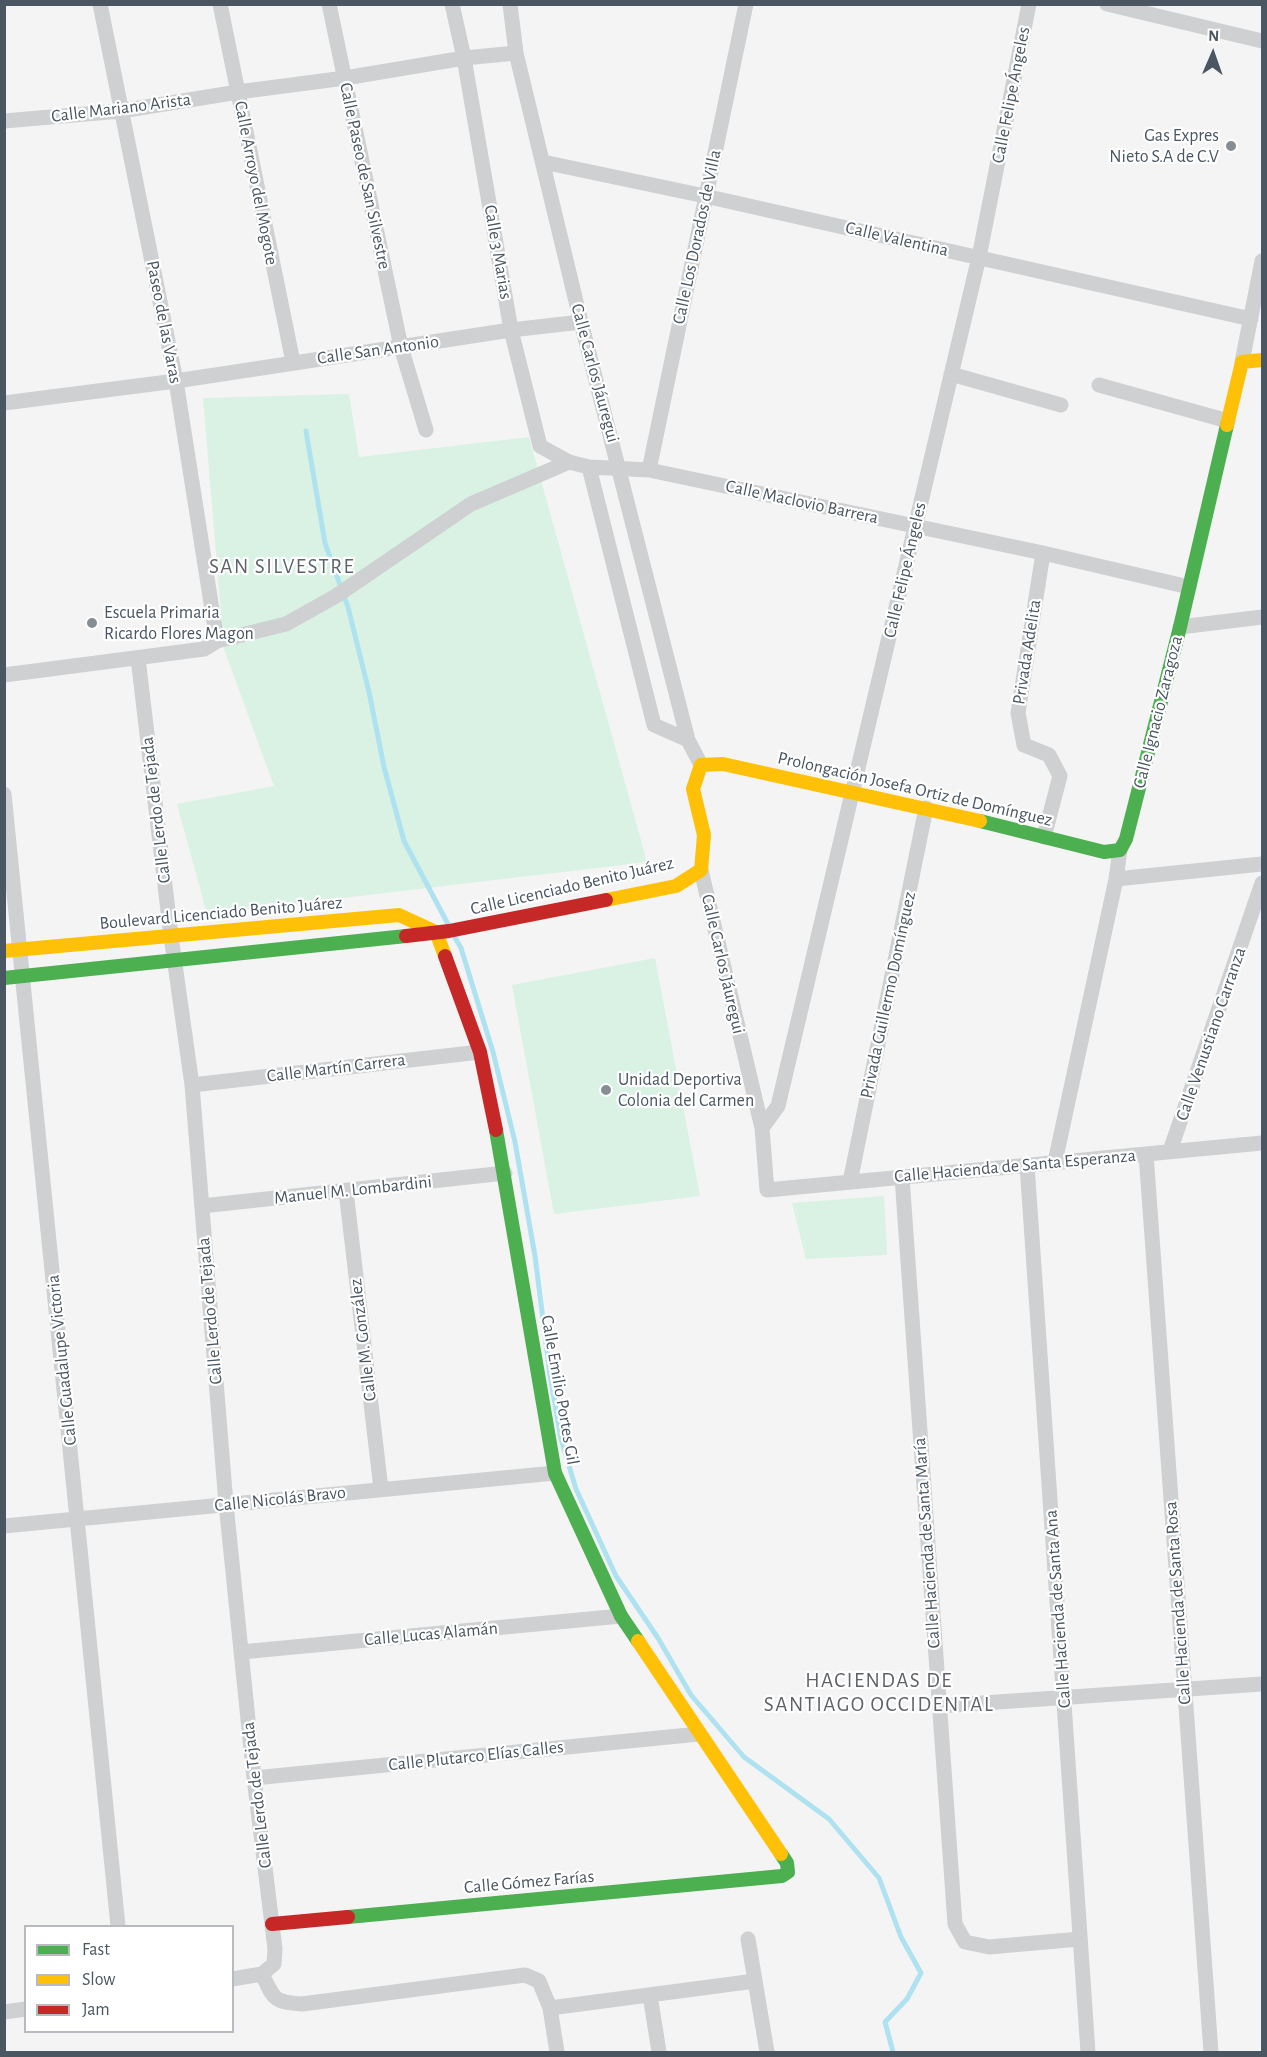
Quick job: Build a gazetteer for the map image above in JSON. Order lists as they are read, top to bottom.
{
  "streets": {
    "street": [
      "Calle Felipe Ángeles",
      "Calle Mariano Arista",
      "Calle Paseo de San Silvestre",
      "Calle Arroyo del Mogote",
      "Calle Los Dorados de Villa",
      "Calle Valentina",
      "Calle 3 Marias",
      "Paseo de las Varas",
      "Calle San Antonio",
      "Calle Carlos Jáuregui",
      "Calle Maclovio Barrera",
      "Privada Adelita",
      "Calle Ignacio Zaragoza",
      "Prolongación Josefa Ortiz de Domínguez",
      "Calle Lerdo de Tejada",
      "Calle Licenciado Benito Juárez",
      "Boulevard Licenciado Benito Juárez",
      "Privada Guillermo Domínguez",
      "Calle Venustiano Carranza",
      "Calle Martín Carrera",
      "Calle Hacienda de Santa Esperanza",
      "Manuel M. Lombardini",
      "Calle M. González",
      "Calle Guadalupe Victoria",
      "Calle Emilio Portes Gil",
      "Calle Nicolás Bravo",
      "Calle Hacienda de Santa María",
      "Calle Hacienda de Santa Rosa",
      "Calle Hacienda de Santa Ana",
      "Calle Lucas Alamán",
      "Calle Plutarco Elías Calles",
      "Calle Gómez Farías"
    ]
  },
  "crossings": [
    ["Calle Felipe Ángeles", "Calle Valentina"],
    ["Calle Felipe Ángeles", "Calle Carlos Jáuregui"],
    ["Calle Felipe Ángeles", "Calle Maclovio Barrera"],
    ["Calle Felipe Ángeles", "Prolongación Josefa Ortiz de Domínguez"],
    ["Calle Mariano Arista", "Calle Paseo de San Silvestre"],
    ["Calle Mariano Arista", "Calle Arroyo del Mogote"],
    ["Calle Mariano Arista", "Calle 3 Marias"],
    ["Calle Mariano Arista", "Paseo de las Varas"],
    ["Calle Mariano Arista", "Calle Carlos Jáuregui"],
    ["Calle Paseo de San Silvestre", "Calle San Antonio"],
    ["Calle Arroyo del Mogote", "Calle San Antonio"],
    ["Calle Los Dorados de Villa", "Calle Valentina"],
    ["Calle Los Dorados de Villa", "Calle Maclovio Barrera"],
    ["Calle Valentina", "Calle Carlos Jáuregui"],
    ["Calle Valentina", "Calle Ignacio Zaragoza"],
    ["Calle 3 Marias", "Calle San Antonio"],
    ["Calle 3 Marias", "Calle Carlos Jáuregui"],
    ["Calle 3 Marias", "Calle Maclovio Barrera"],
    ["Paseo de las Varas", "Calle San Antonio"],
    ["Calle San Antonio", "Calle Carlos Jáuregui"],
    ["Calle Carlos Jáuregui", "Calle Maclovio Barrera"],
    ["Calle Carlos Jáuregui", "Prolongación Josefa Ortiz de Domínguez"],
    ["Calle Carlos Jáuregui", "Calle Licenciado Benito Juárez"],
    ["Calle Carlos Jáuregui", "Calle Hacienda de Santa Esperanza"],
    ["Calle Maclovio Barrera", "Privada Adelita"],
    ["Calle Maclovio Barrera", "Calle Ignacio Zaragoza"],
    ["Privada Adelita", "Prolongación Josefa Ortiz de Domínguez"],
    ["Calle Ignacio Zaragoza", "Prolongación Josefa Ortiz de Domínguez"],
    ["Calle Ignacio Zaragoza", "Calle Hacienda de Santa Esperanza"],
    ["Prolongación Josefa Ortiz de Domínguez", "Privada Guillermo Domínguez"],
    ["Calle Lerdo de Tejada", "Boulevard Licenciado Benito Juárez"],
    ["Calle Lerdo de Tejada", "Calle Martín Carrera"],
    ["Calle Lerdo de Tejada", "Manuel M. Lombardini"],
    ["Calle Lerdo de Tejada", "Calle Nicolás Bravo"],
    ["Calle Lerdo de Tejada", "Calle Lucas Alamán"],
    ["Calle Lerdo de Tejada", "Calle Plutarco Elías Calles"],
    ["Calle Lerdo de Tejada", "Calle Gómez Farías"],
    ["Calle Licenciado Benito Juárez", "Boulevard Licenciado Benito Juárez"],
    ["Calle Licenciado Benito Juárez", "Calle Emilio Portes Gil"],
    ["Boulevard Licenciado Benito Juárez", "Calle Guadalupe Victoria"],
    ["Boulevard Licenciado Benito Juárez", "Calle Emilio Portes Gil"],
    ["Privada Guillermo Domínguez", "Calle Hacienda de Santa Esperanza"],
    ["Calle Venustiano Carranza", "Calle Hacienda de Santa Esperanza"],
    ["Calle Martín Carrera", "Calle Emilio Portes Gil"],
    ["Calle Hacienda de Santa Esperanza", "Calle Hacienda de Santa María"],
    ["Calle Hacienda de Santa Esperanza", "Calle Hacienda de Santa Rosa"],
    ["Calle Hacienda de Santa Esperanza", "Calle Hacienda de Santa Ana"],
    ["Manuel M. Lombardini", "Calle M. González"],
    ["Manuel M. Lombardini", "Calle Emilio Portes Gil"],
    ["Calle M. González", "Calle Nicolás Bravo"],
    ["Calle Guadalupe Victoria", "Calle Nicolás Bravo"],
    ["Calle Emilio Portes Gil", "Calle Nicolás Bravo"],
    ["Calle Emilio Portes Gil", "Calle Lucas Alamán"],
    ["Calle Emilio Portes Gil", "Calle Plutarco Elías Calles"],
    ["Calle Emilio Portes Gil", "Calle Gómez Farías"],
    ["Calle Hacienda de Santa María", "Calle Hacienda de Santa Ana"]
  ],
  "districts": ["SAN SILVESTRE", "HACIENDAS DE SANTIAGO OCCIDENTAL"],
  "places": ["Gas Expres Nieto S.A de C.V", "Escuela Primaria Ricardo Flores Magon", "Unidad Deportiva Colonia del Carmen"],
  "legend": ["Fast", "Slow", "Jam"],
  "north": "top"
}
